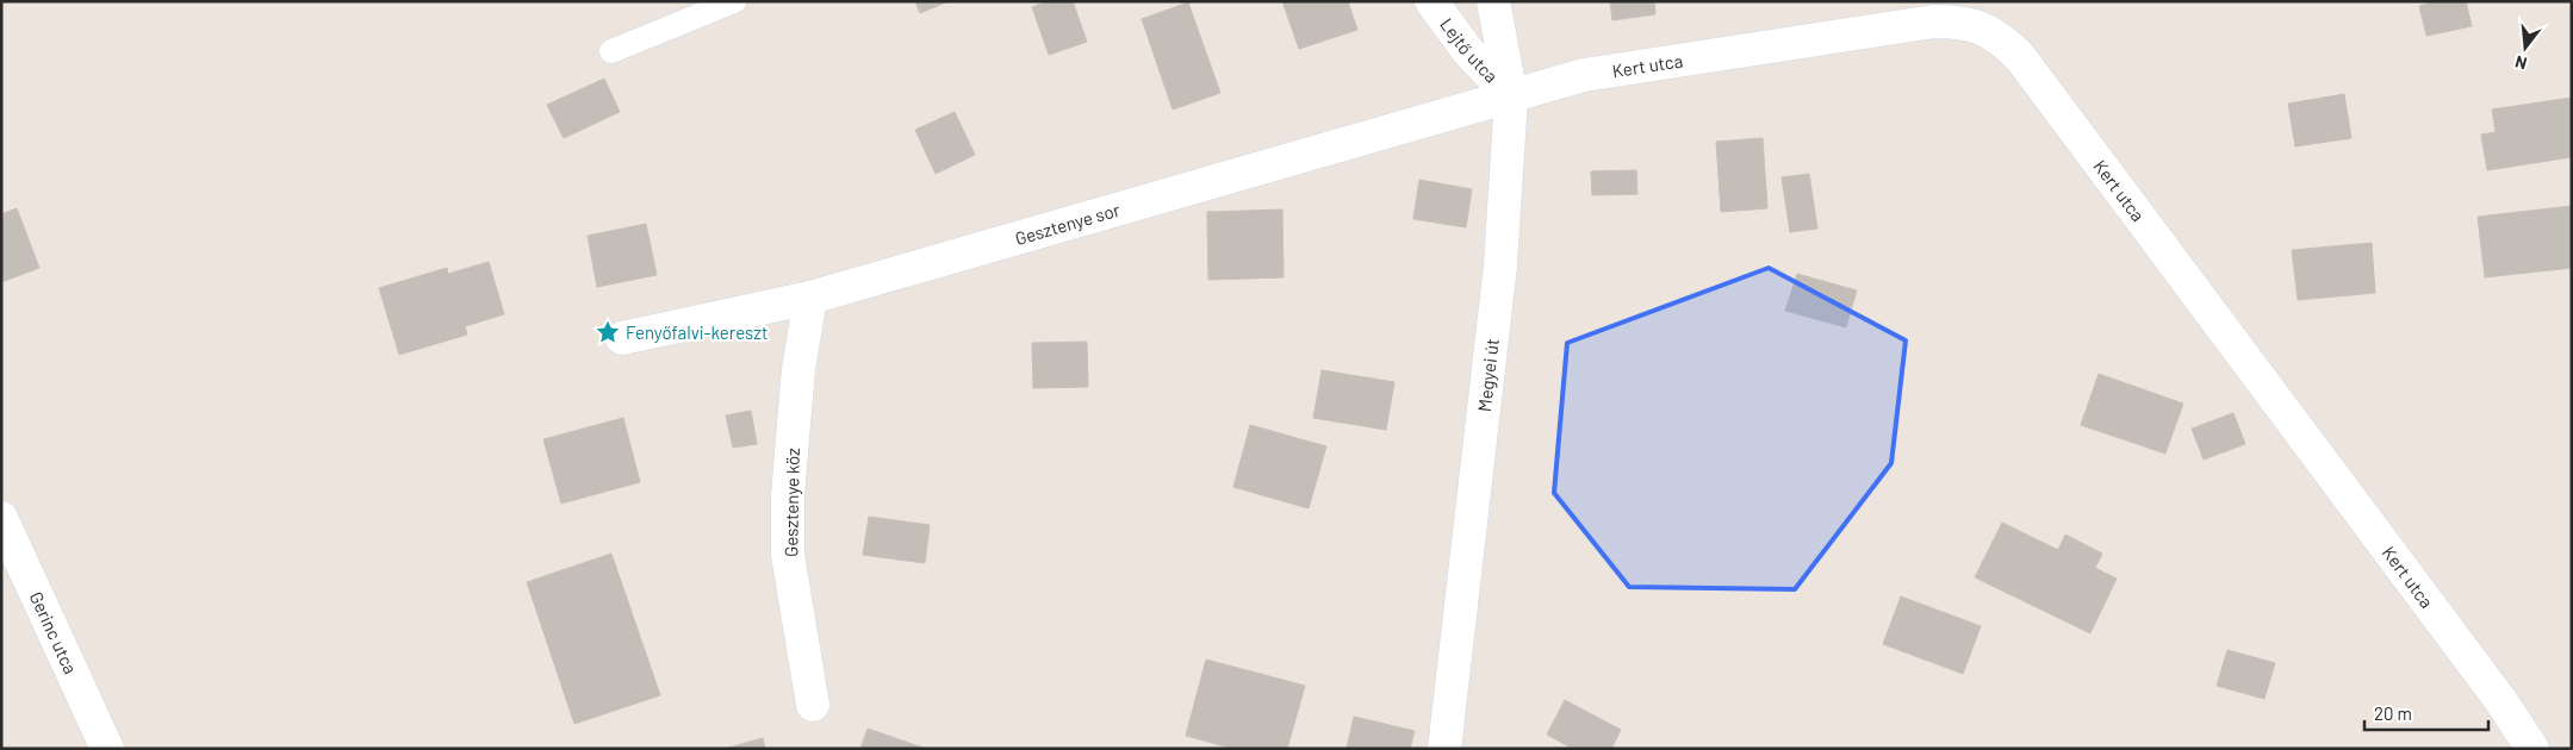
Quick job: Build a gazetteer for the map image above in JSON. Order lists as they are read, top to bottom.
{
  "streets": {
    "street": [
      "Lejtő utca",
      "Kert utca",
      "Gesztenye sor",
      "Megyei út",
      "Gesztenye köz",
      "Gerinc utca"
    ]
  },
  "crossings": [
    ["Lejtő utca", "Kert utca"],
    ["Lejtő utca", "Gesztenye sor"],
    ["Lejtő utca", "Megyei út"],
    ["Kert utca", "Gesztenye sor"],
    ["Kert utca", "Megyei út"],
    ["Gesztenye sor", "Megyei út"],
    ["Gesztenye sor", "Gesztenye köz"]
  ],
  "places": {
    "place": ["Fenyőfalvi-kereszt"]
  },
  "scale_bar": "20 m",
  "north": "bottom"
}
